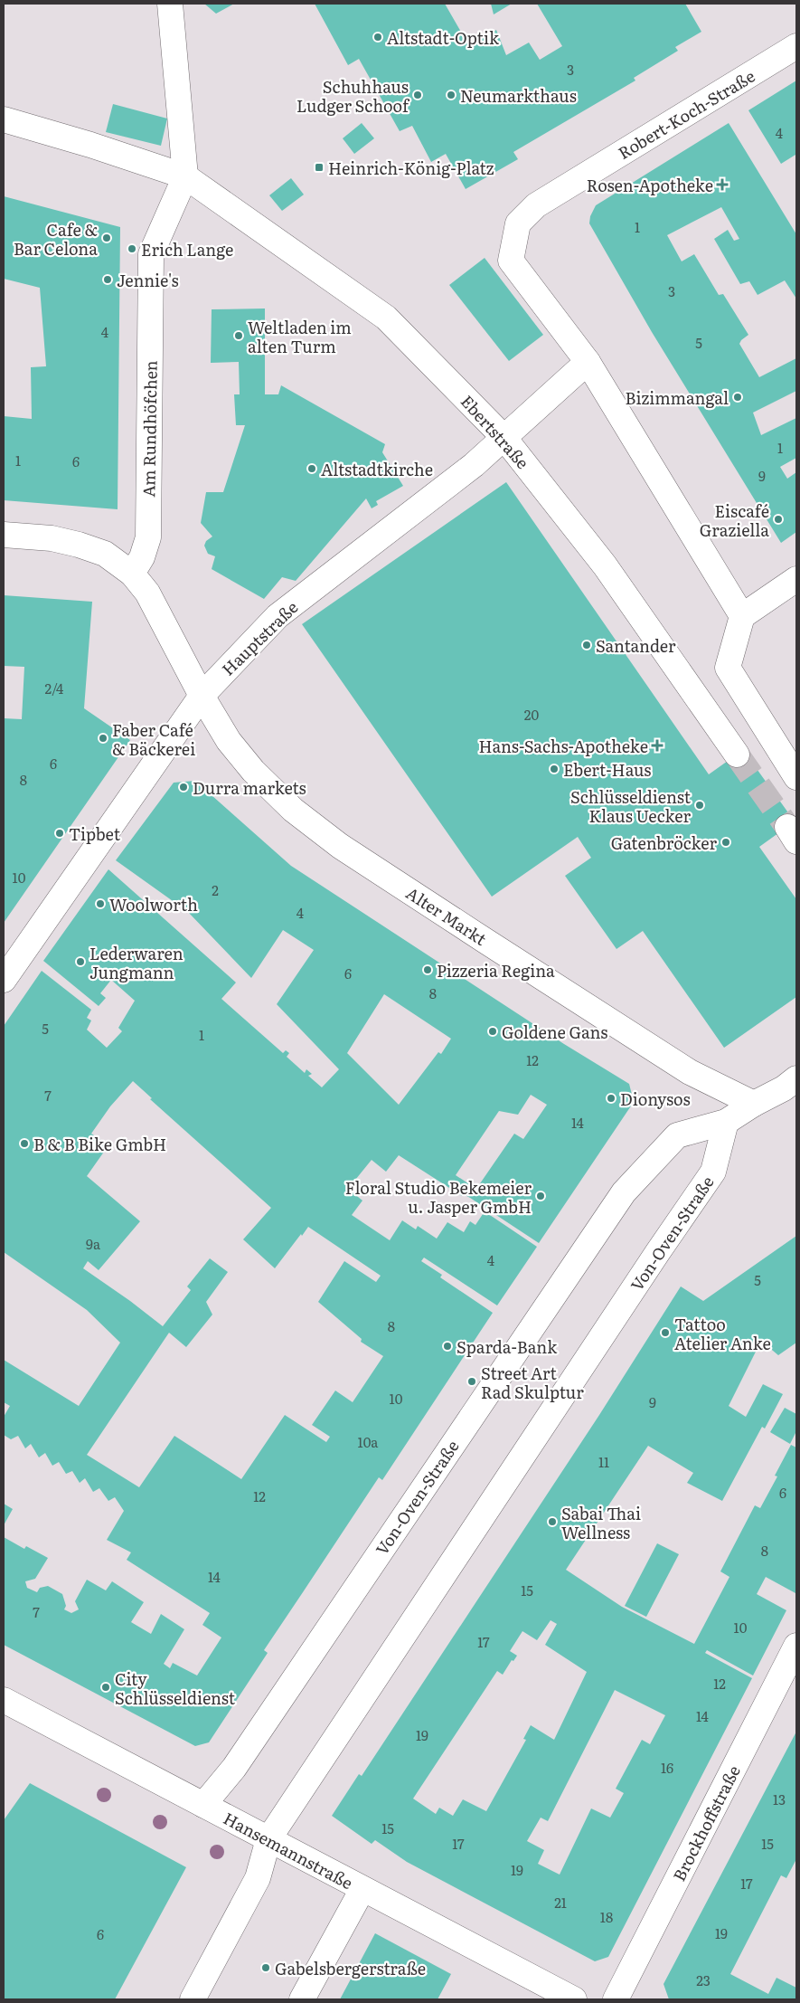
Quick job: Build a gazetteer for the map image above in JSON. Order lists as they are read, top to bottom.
{
  "streets": {
    "street": [
      "Robert-Koch-Straße",
      "Am Rundhöfchen",
      "Ebertstraße",
      "Hauptstraße",
      "Alter Markt",
      "Von-Oven-Straße",
      "Brockhoffstraße",
      "Hansemannstraße"
    ]
  },
  "crossings": [
    ["Robert-Koch-Straße", "Hauptstraße"],
    ["Am Rundhöfchen", "Ebertstraße"],
    ["Am Rundhöfchen", "Alter Markt"],
    ["Ebertstraße", "Hauptstraße"],
    ["Hauptstraße", "Alter Markt"],
    ["Von-Oven-Straße", "Hansemannstraße"]
  ],
  "places": {
    "other": [
      "Altstadt-Optik",
      "Schuhhaus Ludger Schoof",
      "Neumarkthaus",
      "Cafe & Bar Celona",
      "Erich Lange",
      "Jennie's",
      "Weltladen im alten Turm",
      "Bizimmangal",
      "Altstadtkirche",
      "Eiscafé Graziella",
      "Santander",
      "Faber Café & Bäckerei",
      "Ebert-Haus",
      "Durra markets",
      "Schlüsseldienst Klaus Uecker",
      "Tipbet",
      "Gatenbröcker",
      "Woolworth",
      "Lederwaren Jungmann",
      "Pizzeria Regina",
      "Goldene Gans",
      "Dionysos",
      "B & B Bike GmbH",
      "Floral Studio Bekemeier u. Jasper GmbH",
      "Tattoo Atelier Anke",
      "Sparda-Bank",
      "Street Art Rad Skulptur",
      "Sabai Thai Wellness",
      "City Schlüsseldienst",
      "Gabelsbergerstraße"
    ],
    "transit": ["Heinrich-König-Platz"],
    "health": ["Rosen-Apotheke", "Hans-Sachs-Apotheke"]
  },
  "house_numbers": [
    "3",
    "4",
    "1",
    "3",
    "4",
    "5",
    "1",
    "1",
    "6",
    "9",
    "2/4",
    "20",
    "6",
    "8",
    "10",
    "2",
    "4",
    "6",
    "8",
    "5",
    "1",
    "12",
    "7",
    "14",
    "9a",
    "4",
    "5",
    "8",
    "10",
    "9",
    "10a",
    "11",
    "6",
    "12",
    "8",
    "14",
    "15",
    "7",
    "10",
    "17",
    "12",
    "14",
    "19",
    "16",
    "13",
    "15",
    "17",
    "15",
    "19",
    "17",
    "21",
    "18",
    "19",
    "6",
    "23"
  ]
}
